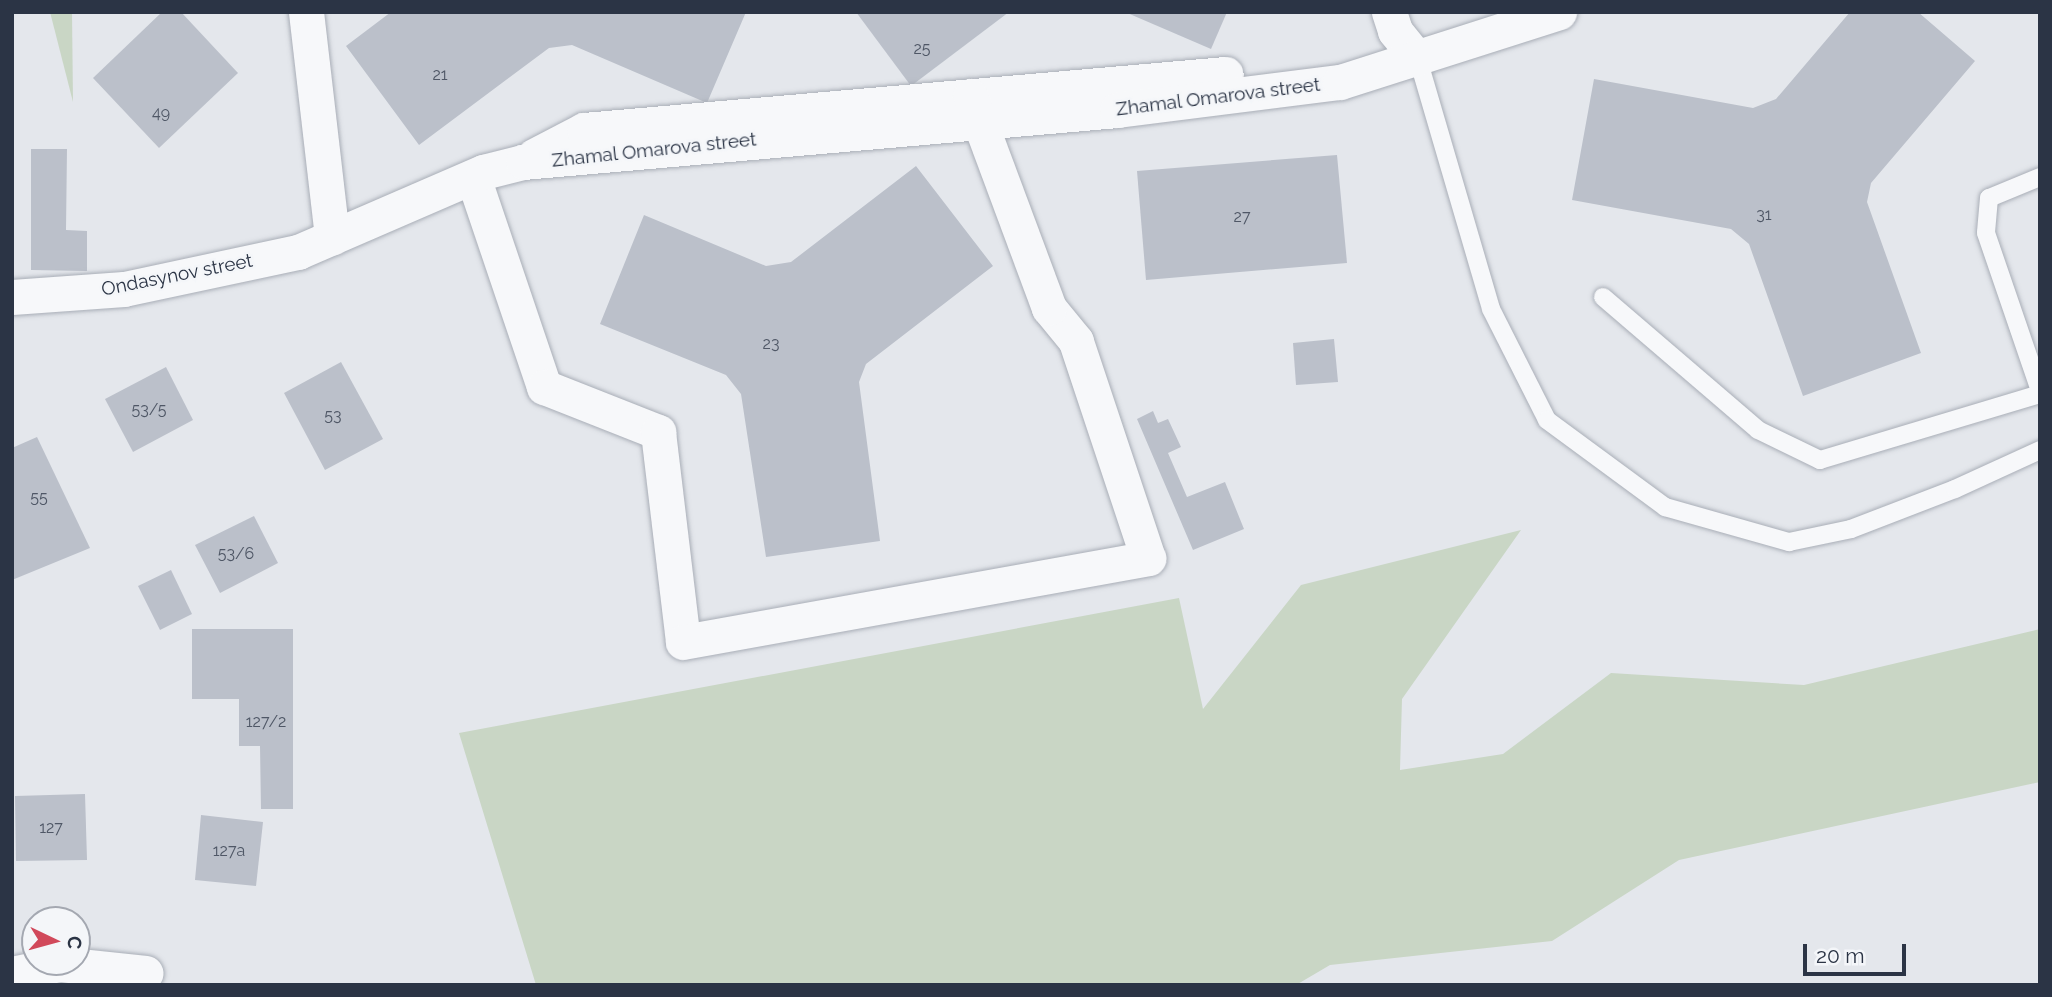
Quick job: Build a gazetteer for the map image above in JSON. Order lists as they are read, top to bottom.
{
  "streets": {
    "street": ["Zhamal Omarova street", "Ondasynov street"]
  },
  "crossings": [
    ["Zhamal Omarova street", "Ondasynov street"]
  ],
  "house_numbers": [
    "25",
    "21",
    "49",
    "31",
    "27",
    "23",
    "53/5",
    "53",
    "55",
    "53/6",
    "127/2",
    "127",
    "127а"
  ],
  "scale_bar": "20 m",
  "north": "right"
}
